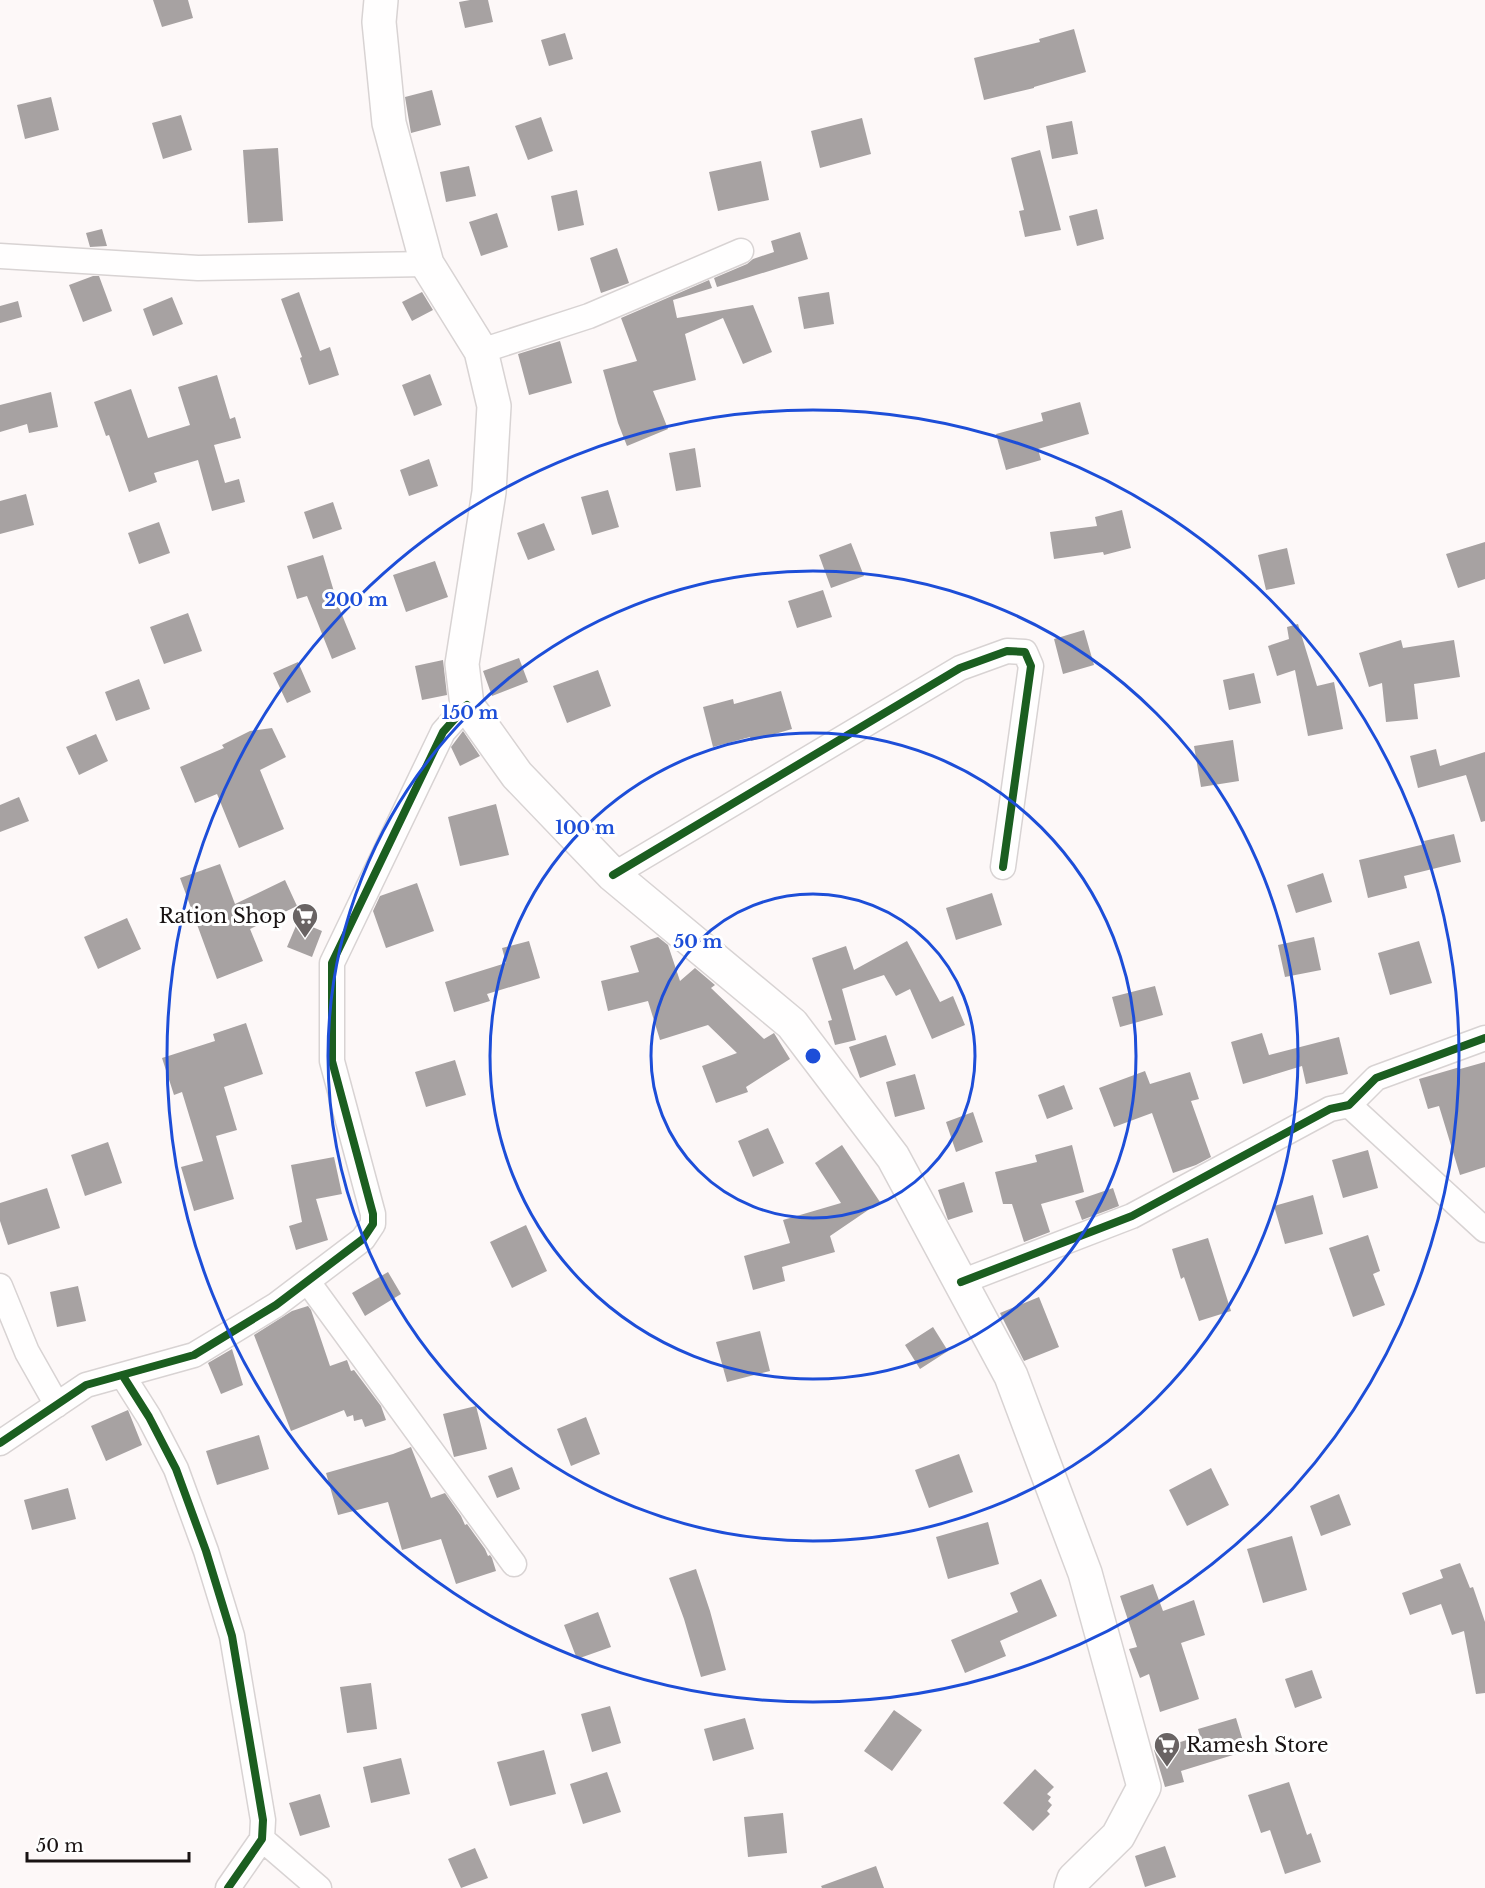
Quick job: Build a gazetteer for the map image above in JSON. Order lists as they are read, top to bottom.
{
  "places": {
    "supermarket": ["Ration Shop", "Ramesh Store"]
  },
  "scale_bar": "50 m",
  "rings": [
    "200 m",
    "150 m",
    "100 m",
    "50 m"
  ]
}
